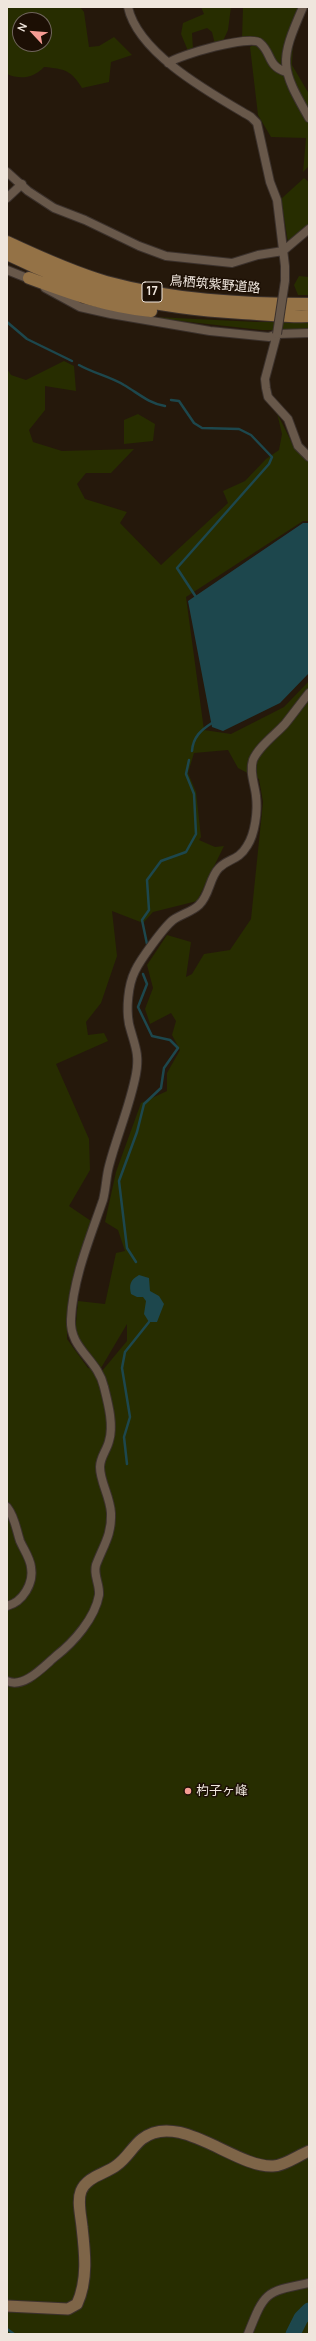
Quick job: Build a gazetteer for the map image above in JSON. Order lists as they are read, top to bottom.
{
  "streets": {
    "main road": ["鳥栖筑紫野道路", "17"]
  },
  "places": ["杓子ヶ峰"],
  "north": "top left"
}
